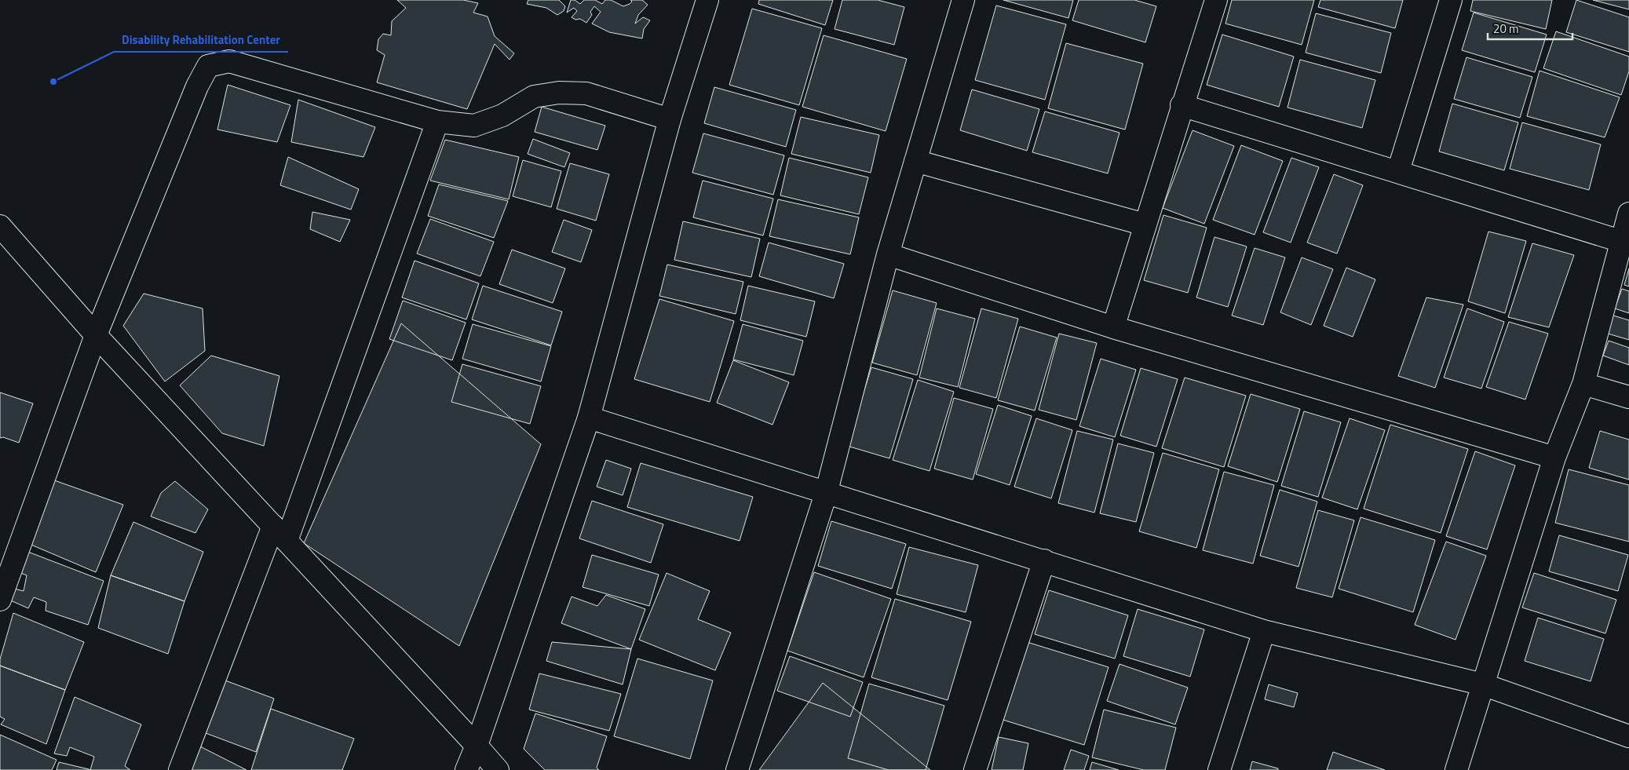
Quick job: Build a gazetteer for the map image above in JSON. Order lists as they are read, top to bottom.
{
  "places": ["Disability Rehabilitation Center"],
  "scale_bar": "20 m"
}
